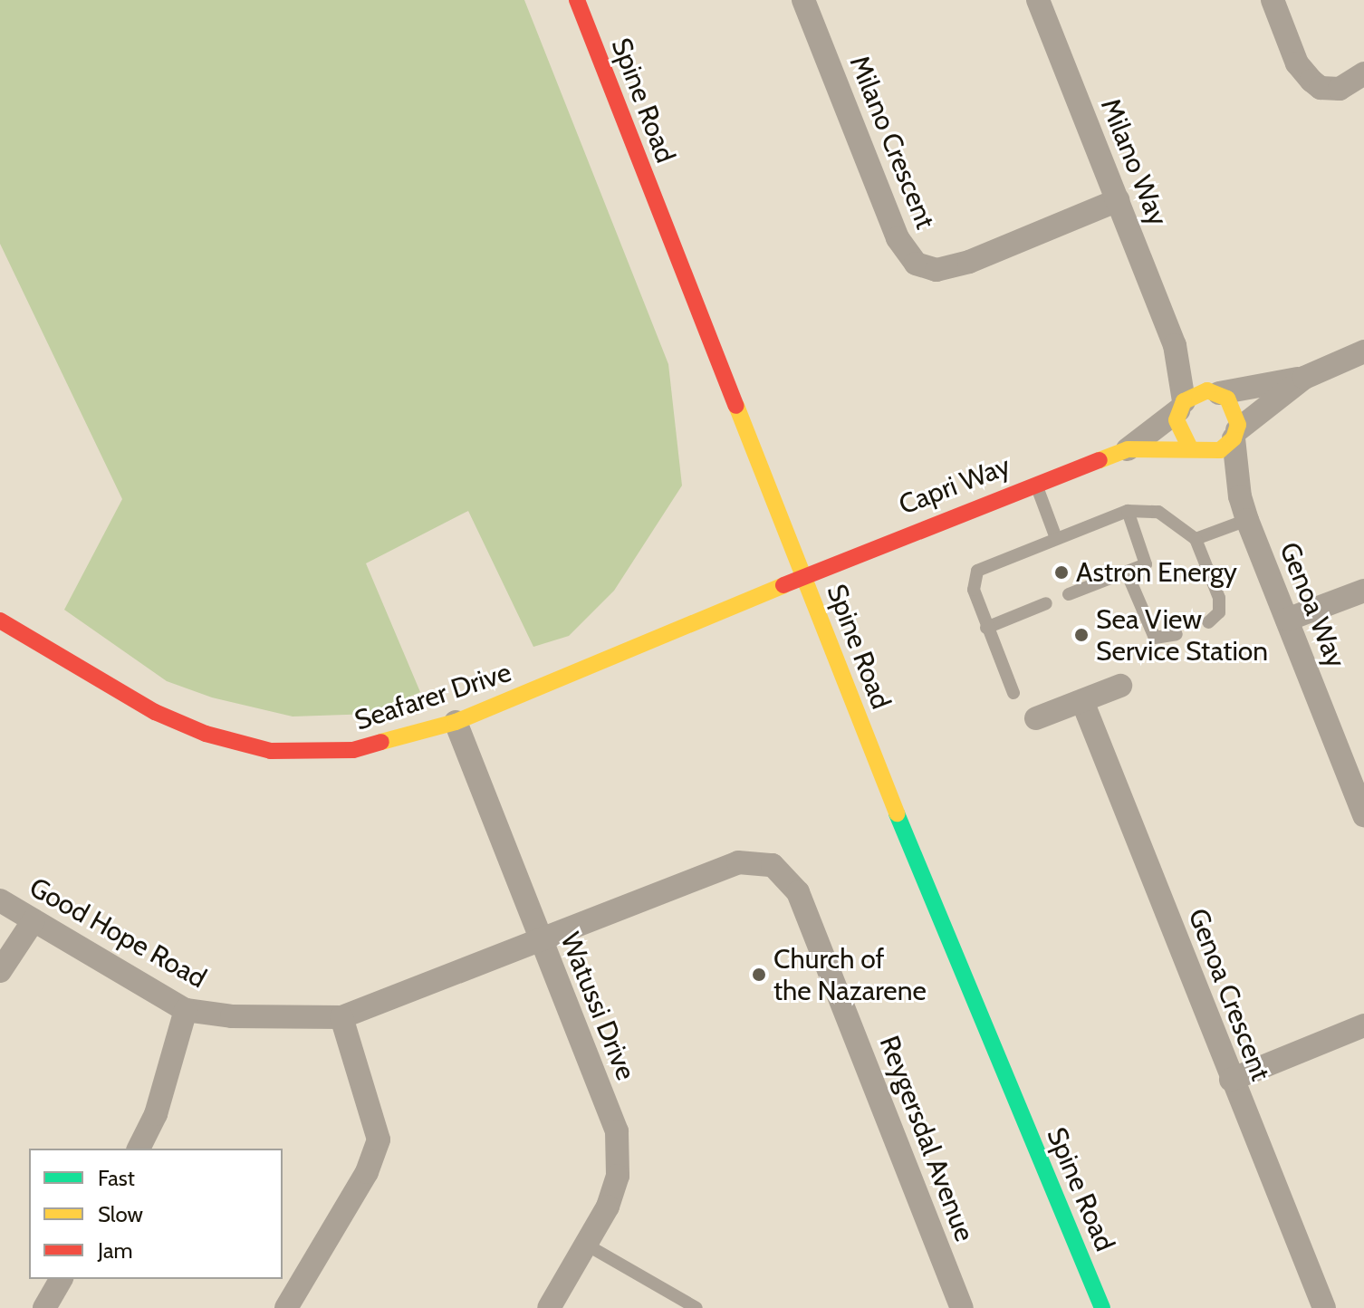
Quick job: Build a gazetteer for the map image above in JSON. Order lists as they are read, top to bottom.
{
  "streets": {
    "street": [
      "Spine Road",
      "Milano Crescent",
      "Milano Way",
      "Capri Way",
      "Genoa Way",
      "Seafarer Drive",
      "Good Hope Road",
      "Genoa Crescent",
      "Watussi Drive",
      "Reygersdal Avenue"
    ]
  },
  "crossings": [
    ["Spine Road", "Capri Way"],
    ["Spine Road", "Seafarer Drive"],
    ["Milano Crescent", "Milano Way"],
    ["Milano Way", "Capri Way"],
    ["Milano Way", "Genoa Way"],
    ["Capri Way", "Genoa Way"],
    ["Capri Way", "Seafarer Drive"],
    ["Seafarer Drive", "Watussi Drive"],
    ["Good Hope Road", "Watussi Drive"],
    ["Good Hope Road", "Reygersdal Avenue"],
    ["Watussi Drive", "Reygersdal Avenue"]
  ],
  "places": ["Astron Energy", "Sea View Service Station", "Church of the Nazarene"],
  "legend": ["Fast", "Slow", "Jam"]
}
